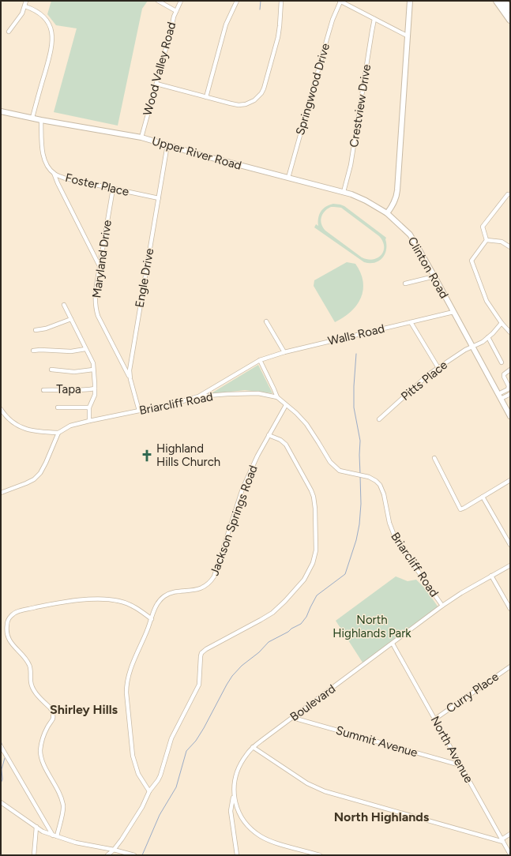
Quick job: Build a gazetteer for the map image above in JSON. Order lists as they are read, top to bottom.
{
  "streets": {
    "street": [
      "Wood Valley Road",
      "Springwood Drive",
      "Crestview Drive",
      "Upper River Road",
      "Foster Place",
      "Maryland Drive",
      "Clinton Road",
      "Engle Drive",
      "Walls Road",
      "Pitts Place",
      "Tapa",
      "Briarcliff Road",
      "Jackson Springs Road",
      "Curry Place",
      "Boulevard",
      "Summit Avenue",
      "North Avenue"
    ]
  },
  "crossings": [
    ["Wood Valley Road", "Upper River Road"],
    ["Springwood Drive", "Upper River Road"],
    ["Crestview Drive", "Upper River Road"],
    ["Upper River Road", "Foster Place"],
    ["Upper River Road", "Clinton Road"],
    ["Upper River Road", "Engle Drive"],
    ["Foster Place", "Maryland Drive"],
    ["Foster Place", "Engle Drive"],
    ["Maryland Drive", "Engle Drive"],
    ["Clinton Road", "Walls Road"],
    ["Clinton Road", "Pitts Place"],
    ["Engle Drive", "Briarcliff Road"],
    ["Walls Road", "Briarcliff Road"],
    ["Briarcliff Road", "Jackson Springs Road"],
    ["Briarcliff Road", "Boulevard"],
    ["Curry Place", "North Avenue"],
    ["Boulevard", "Summit Avenue"],
    ["Boulevard", "North Avenue"],
    ["Summit Avenue", "North Avenue"]
  ],
  "districts": ["Shirley Hills", "North Highlands"],
  "parks": ["North Highlands Park"],
  "places": {
    "church": ["Highland Hills Church"]
  }
}
